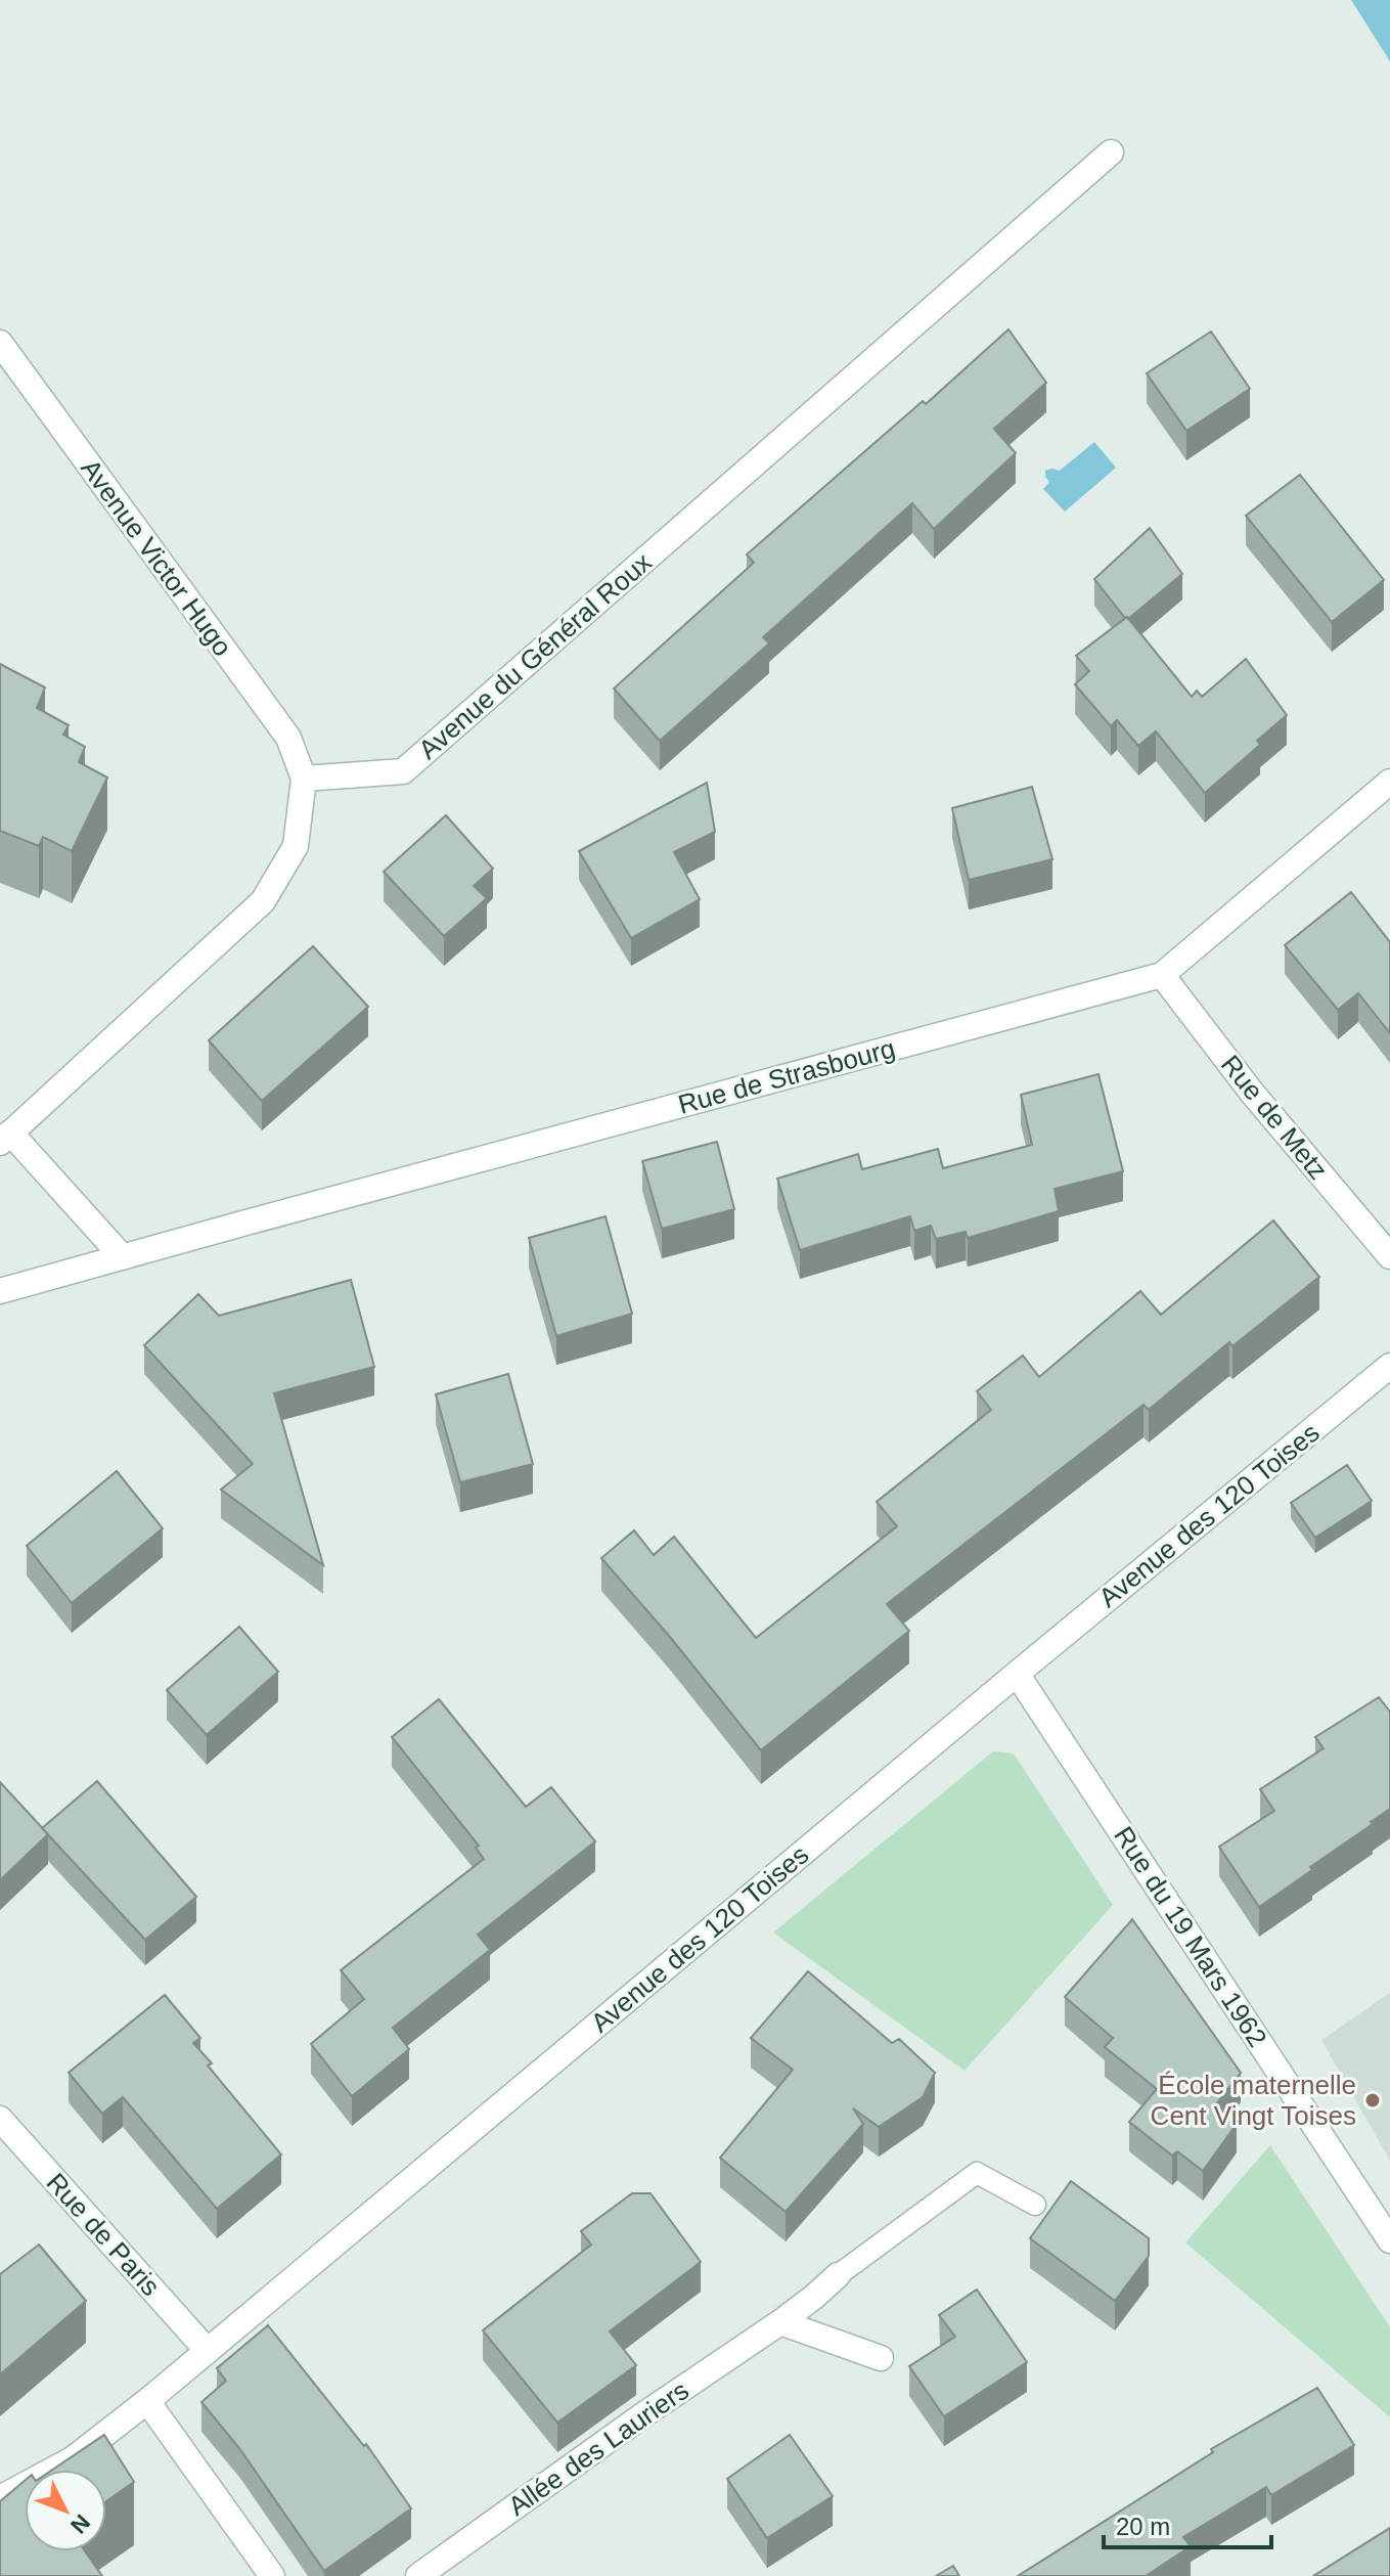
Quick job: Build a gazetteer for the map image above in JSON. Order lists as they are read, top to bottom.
{
  "streets": {
    "street": [
      "Avenue Victor Hugo",
      "Avenue du Général Roux",
      "Rue de Strasbourg",
      "Rue de Metz",
      "Avenue des 120 Toises",
      "Rue du 19 Mars 1962",
      "Rue de Paris",
      "Allée des Lauriers"
    ]
  },
  "crossings": [
    ["Avenue Victor Hugo", "Avenue du Général Roux"],
    ["Rue de Strasbourg", "Rue de Metz"],
    ["Avenue des 120 Toises", "Rue du 19 Mars 1962"],
    ["Avenue des 120 Toises", "Rue de Paris"]
  ],
  "places": ["École maternelle Cent Vingt Toises"],
  "scale_bar": "20 m",
  "north": "bottom right"
}
